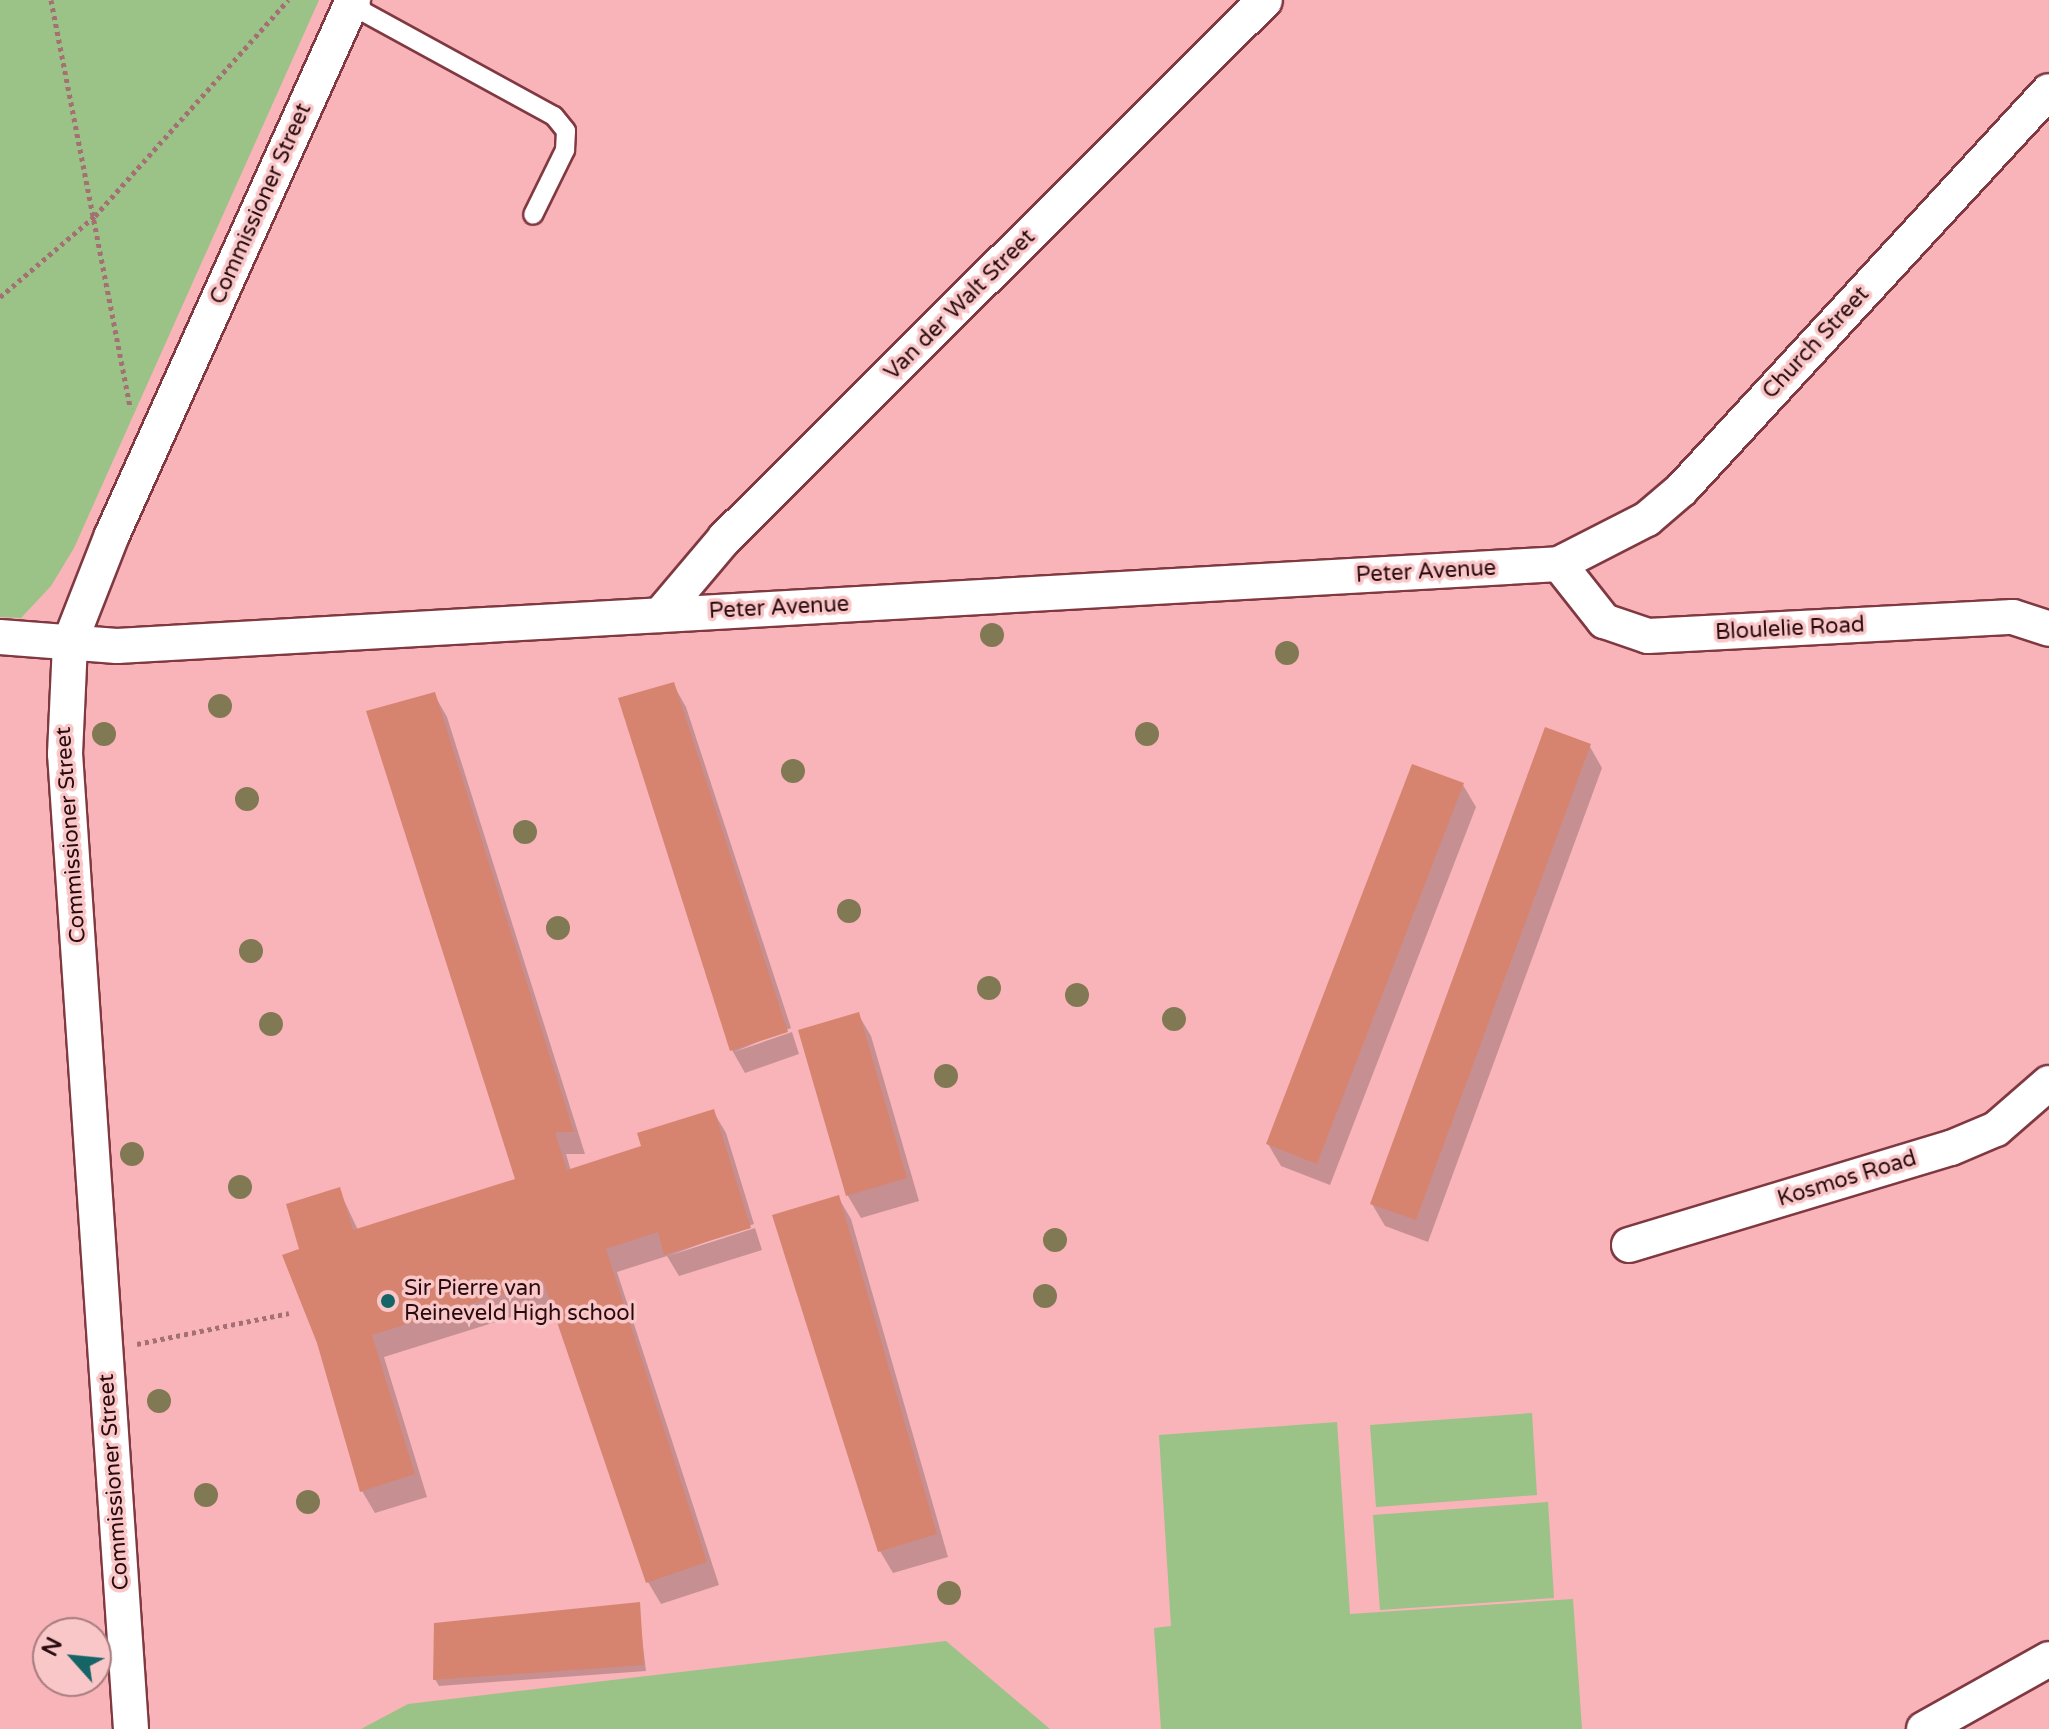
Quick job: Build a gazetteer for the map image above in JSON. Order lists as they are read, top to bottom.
{
  "streets": {
    "street": [
      "Commissioner Street",
      "Van der Walt Street",
      "Church Street",
      "Peter Avenue",
      "Bloulelie Road",
      "Kosmos Road"
    ]
  },
  "crossings": [
    ["Commissioner Street", "Peter Avenue"],
    ["Van der Walt Street", "Peter Avenue"],
    ["Church Street", "Peter Avenue"],
    ["Church Street", "Bloulelie Road"],
    ["Peter Avenue", "Bloulelie Road"]
  ],
  "places": ["Sir Pierre van Reineveld High school"],
  "north": "top left"
}
